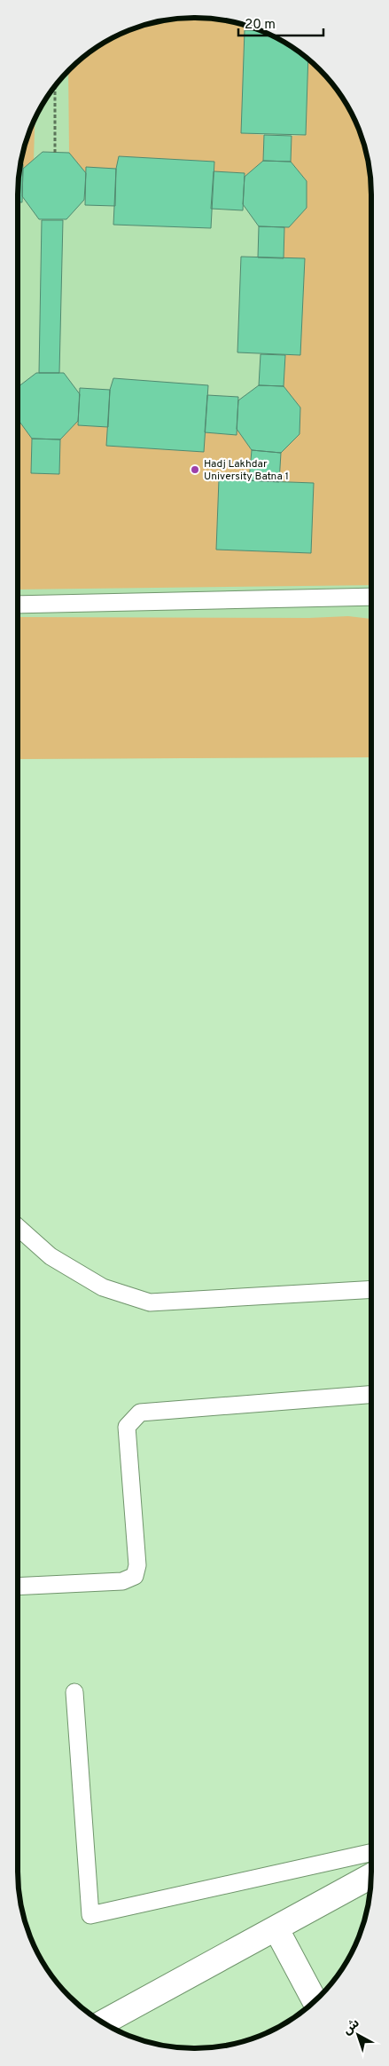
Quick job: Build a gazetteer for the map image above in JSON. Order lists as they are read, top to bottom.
{
  "places": ["Hadj Lakhdar University Batna 1"],
  "scale_bar": "20 m",
  "north": "top left"
}
